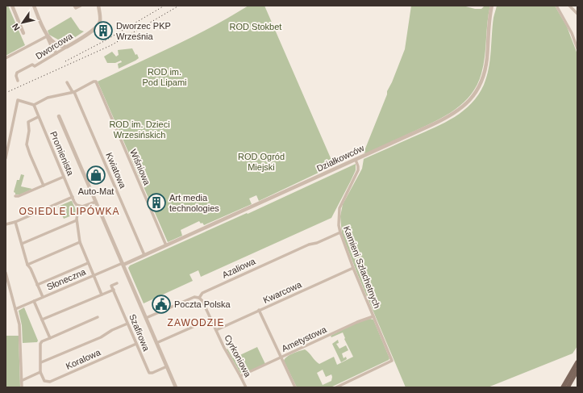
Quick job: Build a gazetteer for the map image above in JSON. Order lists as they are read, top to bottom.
{
  "streets": {
    "street": [
      "Dworcowa",
      "Promienista",
      "Działkowców",
      "Wiśniowa",
      "Kwiatowa",
      "Kamieni Szlachetnych",
      "Azaliowa",
      "Słoneczna",
      "Kwarcowa",
      "Szafirowa",
      "Ametystowa",
      "Cyrkoniowa",
      "Koralowa"
    ]
  },
  "crossings": [
    ["Działkowców", "Wiśniowa"],
    ["Działkowców", "Kwiatowa"],
    ["Działkowców", "Kamieni Szlachetnych"],
    ["Działkowców", "Słoneczna"],
    ["Wiśniowa", "Kwiatowa"],
    ["Kamieni Szlachetnych", "Azaliowa"],
    ["Kamieni Szlachetnych", "Kwarcowa"],
    ["Kamieni Szlachetnych", "Ametystowa"],
    ["Azaliowa", "Cyrkoniowa"],
    ["Kwarcowa", "Cyrkoniowa"],
    ["Szafirowa", "Koralowa"],
    ["Ametystowa", "Cyrkoniowa"]
  ],
  "districts": ["OSIEDLE LIPÓWKA", "ZAWODZIE"],
  "parks": [
    "ROD Stokbet",
    "ROD im. Pod Lipami",
    "ROD im. Dzieci Wrzesińskich",
    "ROD Ogród Miejski"
  ],
  "places": {
    "building": ["Dworzec PKP Września", "Art media technologies"],
    "shop": ["Auto-Mat"],
    "public building": ["Poczta Polska"]
  },
  "north": "bottom left"
}
